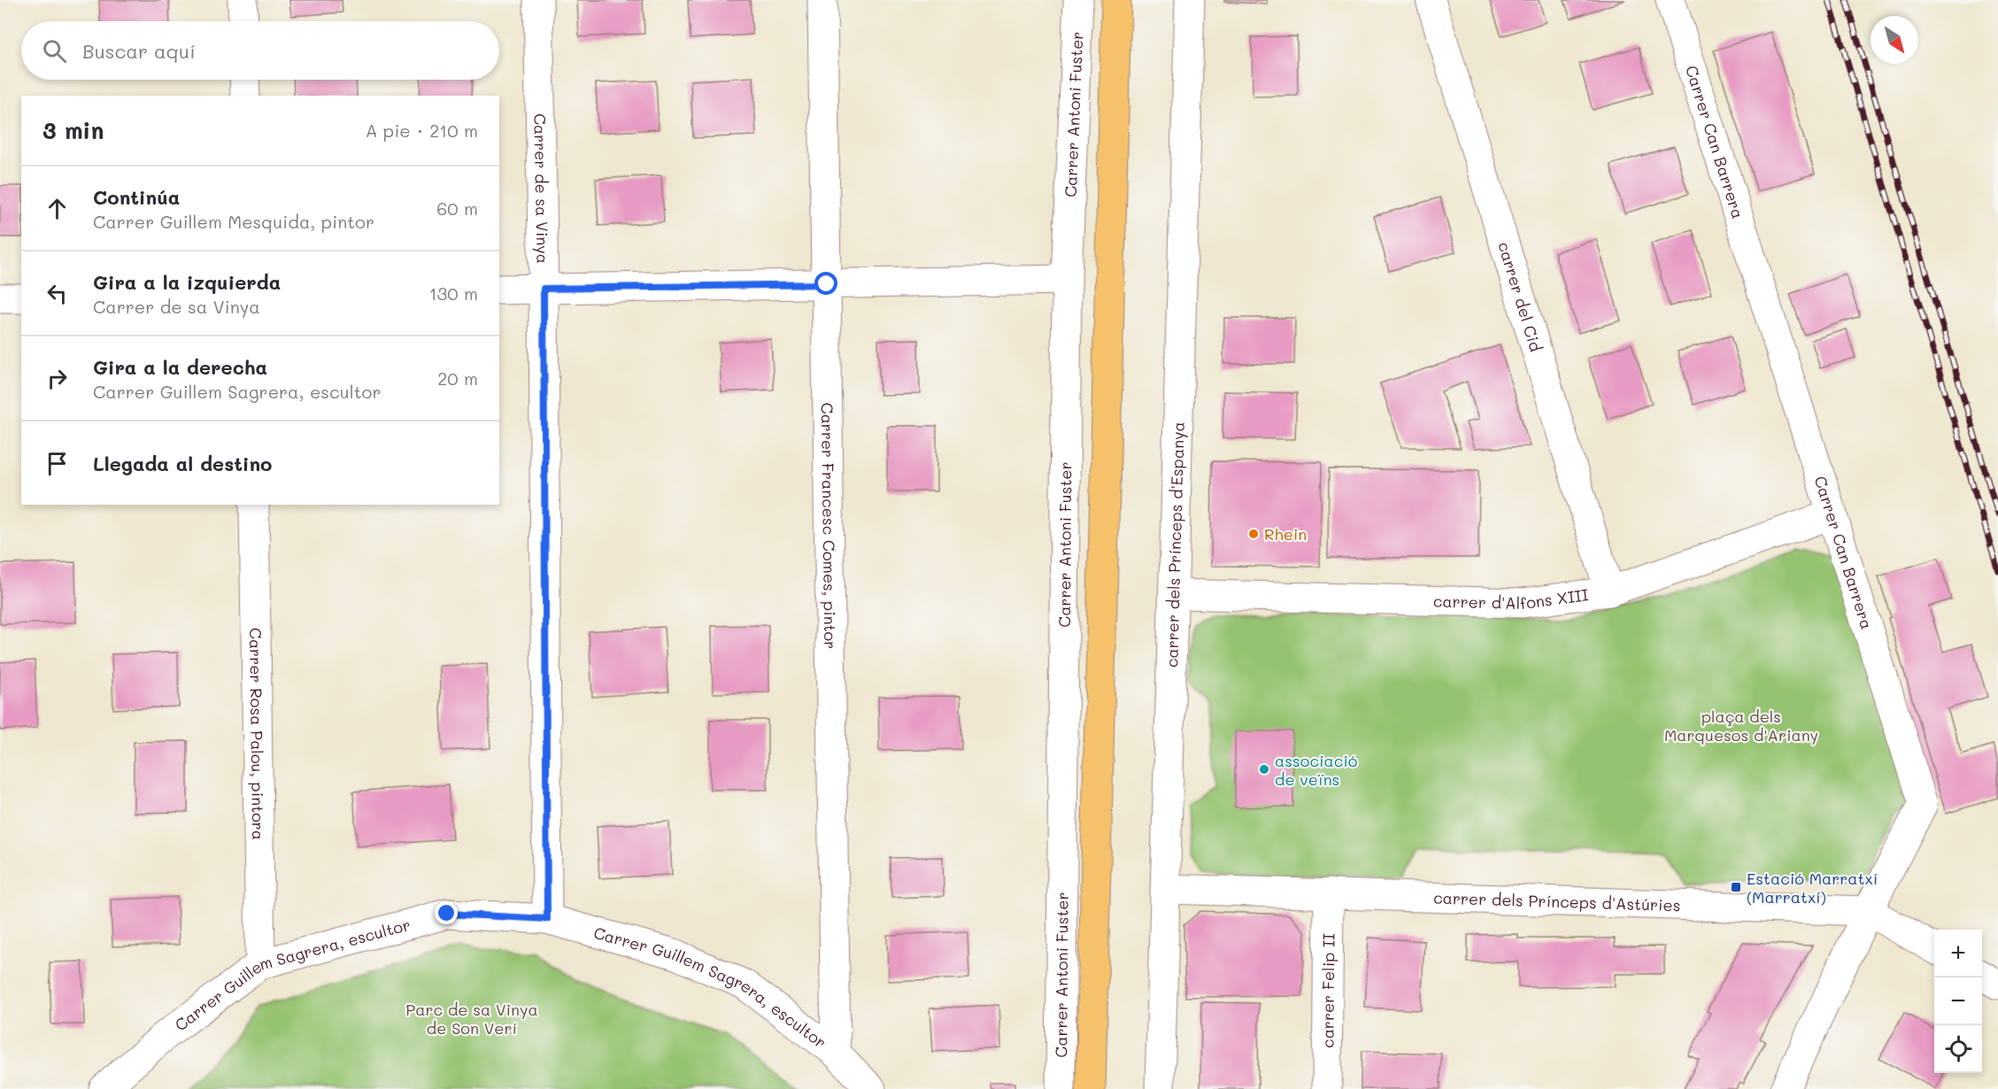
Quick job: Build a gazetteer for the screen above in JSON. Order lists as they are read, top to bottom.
{
  "streets": {
    "street": [
      "Carrer Antoni Fuster",
      "Carrer Can Barrera",
      "Carrer de sa Vinya",
      "carrer del Cid",
      "Carrer Francesc Comes, pintor",
      "carrer dels Prínceps d'Espanya",
      "carrer d'Alfons XIII",
      "Carrer Rosa Palou, pintora",
      "carrer dels Prínceps d'Astúries",
      "Carrer Guillem Sagrera, escultor",
      "carrer Felip II"
    ]
  },
  "crossings": [
    ["Carrer Can Barrera", "carrer d'Alfons XIII"],
    ["Carrer Can Barrera", "carrer dels Prínceps d'Astúries"],
    ["Carrer de sa Vinya", "Carrer Guillem Sagrera, escultor"],
    ["carrer del Cid", "carrer d'Alfons XIII"],
    ["Carrer Francesc Comes, pintor", "Carrer Guillem Sagrera, escultor"],
    ["carrer dels Prínceps d'Espanya", "carrer d'Alfons XIII"],
    ["carrer dels Prínceps d'Espanya", "carrer dels Prínceps d'Astúries"],
    ["Carrer Rosa Palou, pintora", "Carrer Guillem Sagrera, escultor"],
    ["carrer dels Prínceps d'Astúries", "carrer Felip II"]
  ],
  "parks": ["plaça dels Marquesos d'Ariany", "Parc de sa Vinya de Son Verí"],
  "places": {
    "other": ["Rhein", "associació de veïns"],
    "transit": ["Estació Marratxí (Marratxí)"]
  },
  "north": "bottom right",
  "page": {
    "search": "Buscar aquí",
    "heading": ["3 min", "A pie · 210 m"],
    "list": [
      ["Continúa", "Carrer Guillem Mesquida, pintor", "60 m"],
      ["Gira a la izquierda", "Carrer de sa Vinya", "130 m"],
      ["Gira a la derecha", "Carrer Guillem Sagrera, escultor", "20 m"],
      "Llegada al destino"
    ],
    "map_buttons": ["+", "−"]
  }
}
